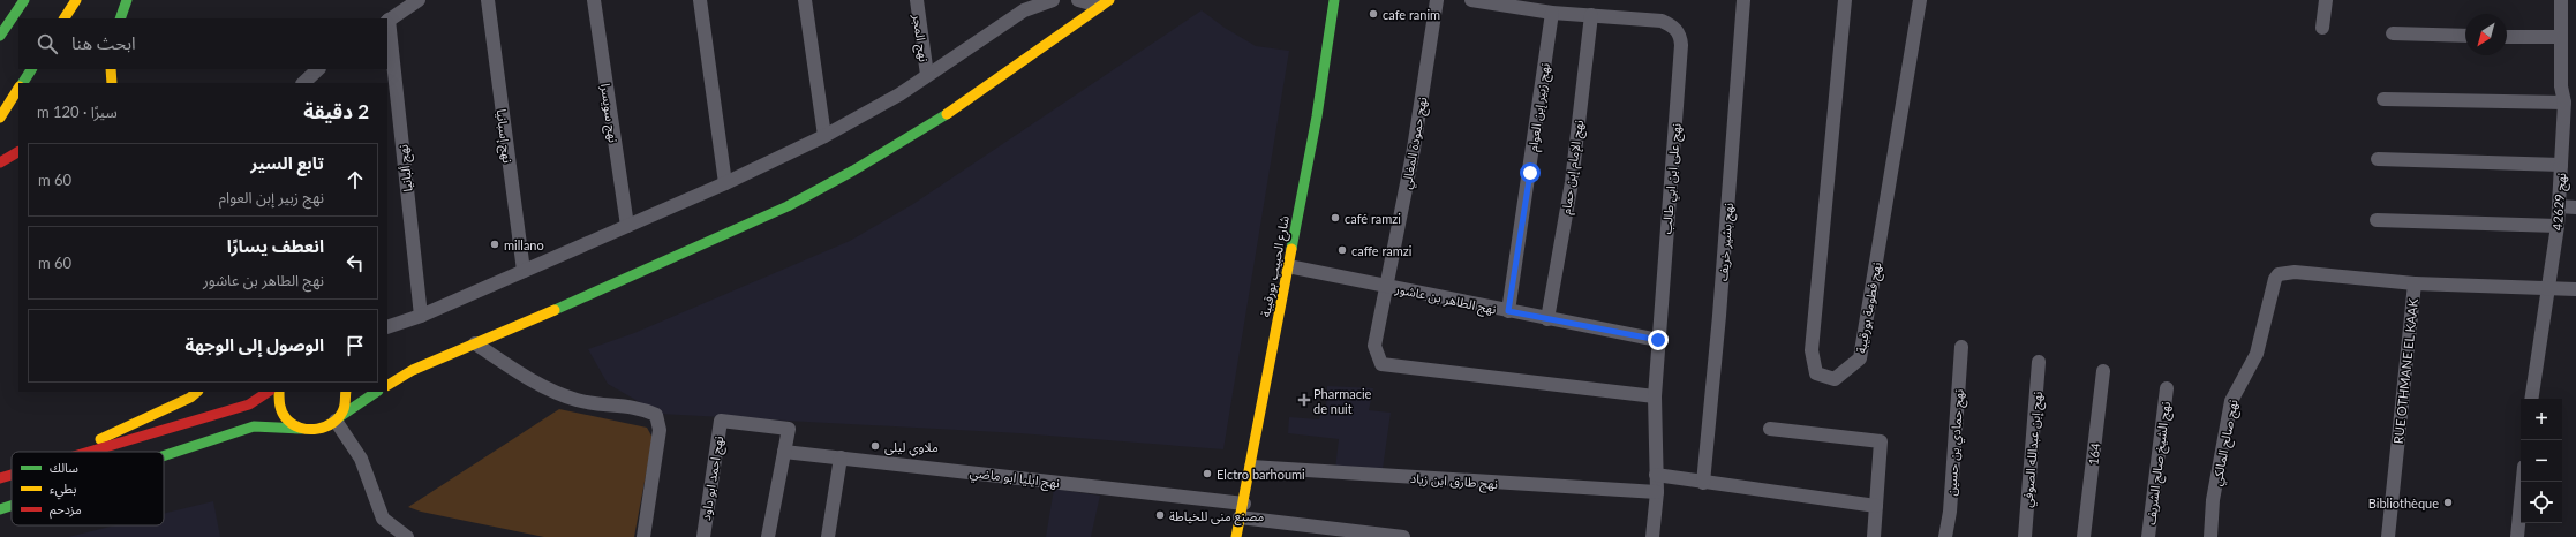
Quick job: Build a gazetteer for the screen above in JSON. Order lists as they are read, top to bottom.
{
  "streets": {
    "main road": ["شارع الحبيب بورقيبة"],
    "street": [
      "نهج المجر",
      "نهج زبير إبن العوام",
      "نهج سويسرا",
      "نهج إسبانيا",
      "نهج حمودة المغالي",
      "نهج الإمام إبن حمام",
      "نهج ألبانيا",
      "نهج على ابن ابي طالب",
      "نهج 42629",
      "نهج بشير خريف",
      "نهج الطاهر بن عاشور",
      "نهج فطومة بورقيبة",
      "RUE OTHMANE EL KAAK",
      "نهج حمادي بن حسين",
      "نهج صالح المالكي",
      "نهج إبن عبدالله الصوفي",
      "164",
      "نهج الشيخ صالح الشريف",
      "نهج ايليا ابو ماضي",
      "نهج احمد ابو داود",
      "نهج طارق ابن زياد"
    ]
  },
  "crossings": [
    ["نهج زبير إبن العوام", "نهج على ابن ابي طالب"],
    ["نهج زبير إبن العوام", "نهج الطاهر بن عاشور"],
    ["نهج حمودة المغالي", "نهج على ابن ابي طالب"],
    ["نهج حمودة المغالي", "نهج الطاهر بن عاشور"],
    ["نهج الإمام إبن حمام", "نهج على ابن ابي طالب"],
    ["نهج الإمام إبن حمام", "نهج الطاهر بن عاشور"],
    ["نهج على ابن ابي طالب", "نهج الطاهر بن عاشور"],
    ["نهج على ابن ابي طالب", "نهج طارق ابن زياد"],
    ["نهج 42629", "RUE OTHMANE EL KAAK"],
    ["شارع الحبيب بورقيبة", "نهج الطاهر بن عاشور"],
    ["شارع الحبيب بورقيبة", "نهج ايليا ابو ماضي"],
    ["شارع الحبيب بورقيبة", "نهج طارق ابن زياد"],
    ["RUE OTHMANE EL KAAK", "نهج صالح المالكي"],
    ["نهج ايليا ابو ماضي", "نهج احمد ابو داود"]
  ],
  "places": {
    "other": [
      "cafe ranim",
      "café ramzi",
      "millano",
      "caffe ramzi",
      "ملاوي ليلى",
      "Elctro barhoumi",
      "Bibliothèque",
      "مصنع منى للخياطة"
    ],
    "health": ["Pharmacie de nuit"]
  },
  "legend": ["سالك", "بطيء", "مزدحم"],
  "north": "bottom left",
  "page": {
    "search": "ابحث هنا",
    "heading": ["2 دقيقة", "سيرًا · 120 m"],
    "list": [
      ["تابع السير", "نهج زبير إبن العوام", "60 m"],
      ["انعطف يسارًا", "نهج الطاهر بن عاشور", "60 m"],
      "الوصول إلى الوجهة"
    ],
    "map_buttons": ["+", "−"]
  }
}
